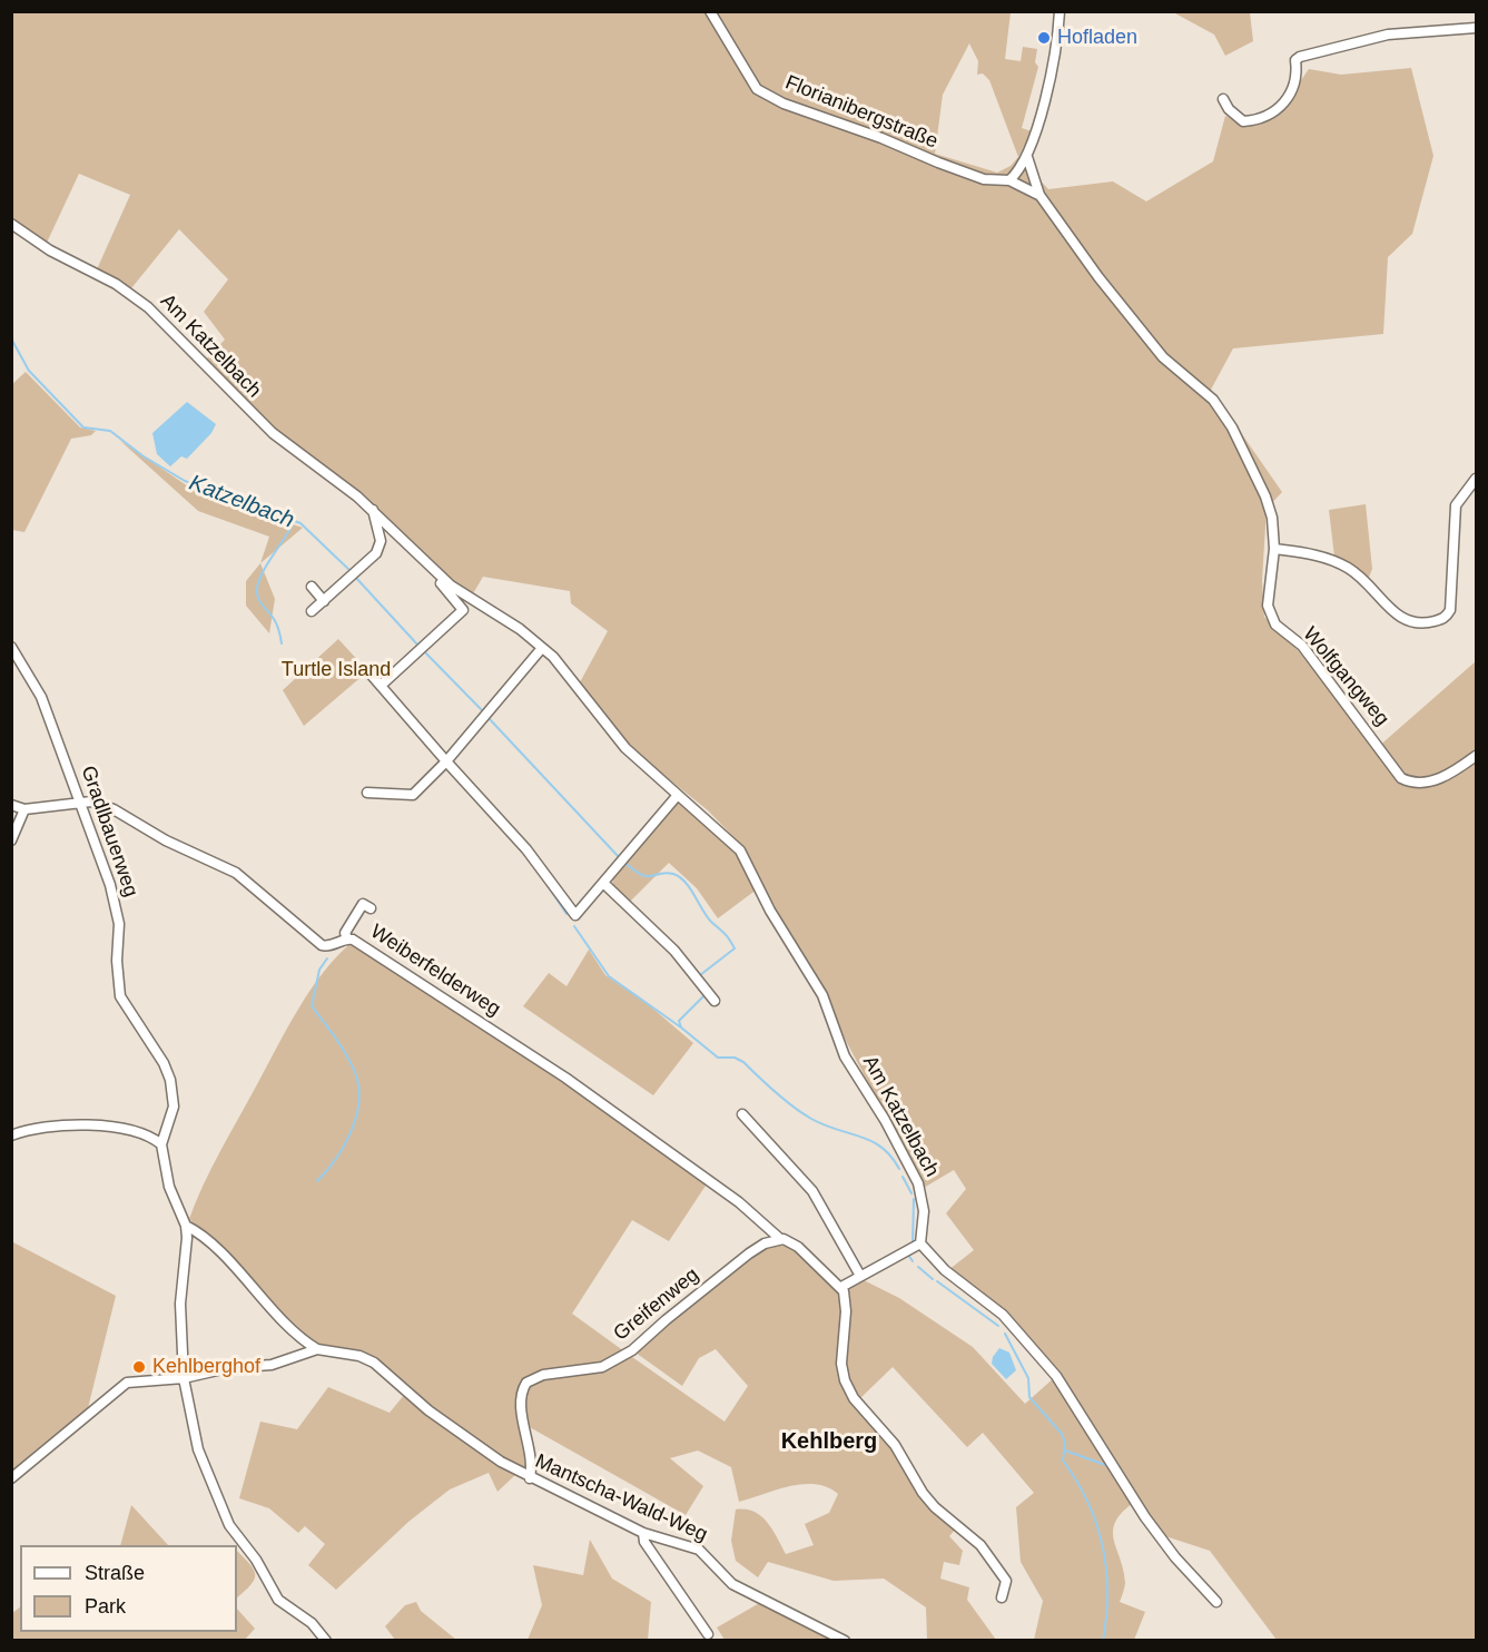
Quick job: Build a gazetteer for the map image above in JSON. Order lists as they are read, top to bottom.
{
  "streets": {
    "street": [
      "Florianibergstraße",
      "Am Katzelbach",
      "Wolfgangweg",
      "Gradlbauerweg",
      "Weiberfelderweg",
      "Greifenweg",
      "Mantscha-Wald-Weg"
    ]
  },
  "crossings": [
    ["Florianibergstraße", "Wolfgangweg"],
    ["Gradlbauerweg", "Weiberfelderweg"],
    ["Weiberfelderweg", "Greifenweg"],
    ["Greifenweg", "Mantscha-Wald-Weg"]
  ],
  "districts": ["Kehlberg"],
  "water": ["Katzelbach"],
  "parks": ["Turtle Island"],
  "places": ["Hofladen", "Kehlberghof"],
  "legend": ["Straße", "Park"]
}
